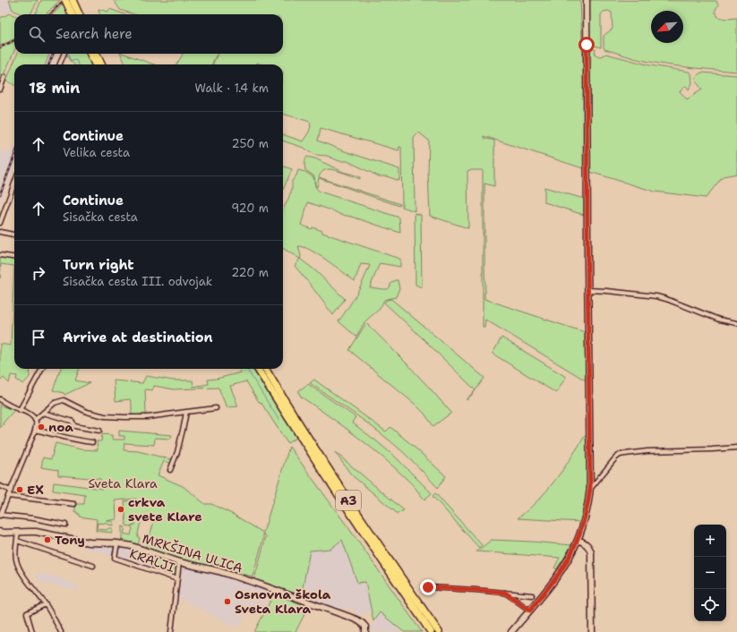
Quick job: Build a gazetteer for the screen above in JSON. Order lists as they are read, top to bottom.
{
  "streets": {
    "highway": ["A3"],
    "main road": ["MRKŠINA ULICA"],
    "street": ["KRALJI"]
  },
  "crossings": [
    ["MRKŠINA ULICA", "KRALJI"]
  ],
  "parks": ["Sveta Klara"],
  "places": [
    "noa",
    "EX",
    "crkva svete Klare",
    "Tony",
    "Osnovna škola Sveta Klara"
  ],
  "north": "bottom left",
  "page": {
    "search": "Search here",
    "heading": ["18 min", "Walk · 1.4 km"],
    "list": [
      ["Continue", "Velika cesta", "250 m"],
      ["Continue", "Sisačka cesta", "920 m"],
      ["Turn right", "Sisačka cesta III. odvojak", "220 m"],
      "Arrive at destination"
    ],
    "map_buttons": ["+", "−"]
  }
}
